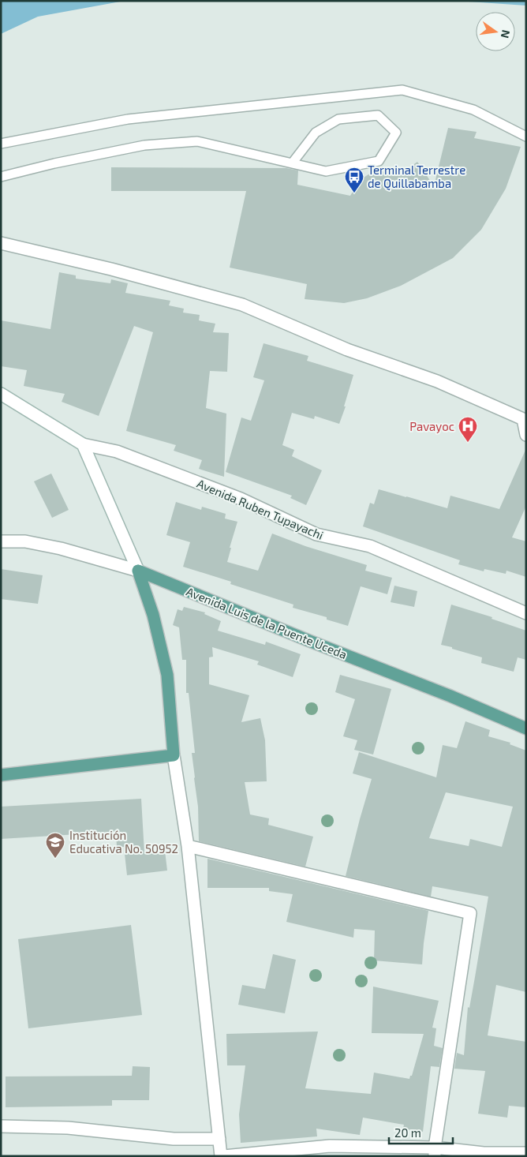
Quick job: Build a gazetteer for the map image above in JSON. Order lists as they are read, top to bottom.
{
  "streets": {
    "main road": ["Avenida Luis de la Puente Uceda"],
    "street": ["Avenida Ruben Tupayachi"]
  },
  "places": {
    "bus stop": ["Terminal Terrestre de Quillabamba"],
    "hospital": ["Pavayoc"],
    "school or university": ["Institución Educativa No. 50952"]
  },
  "scale_bar": "20 m",
  "north": "right"
}
